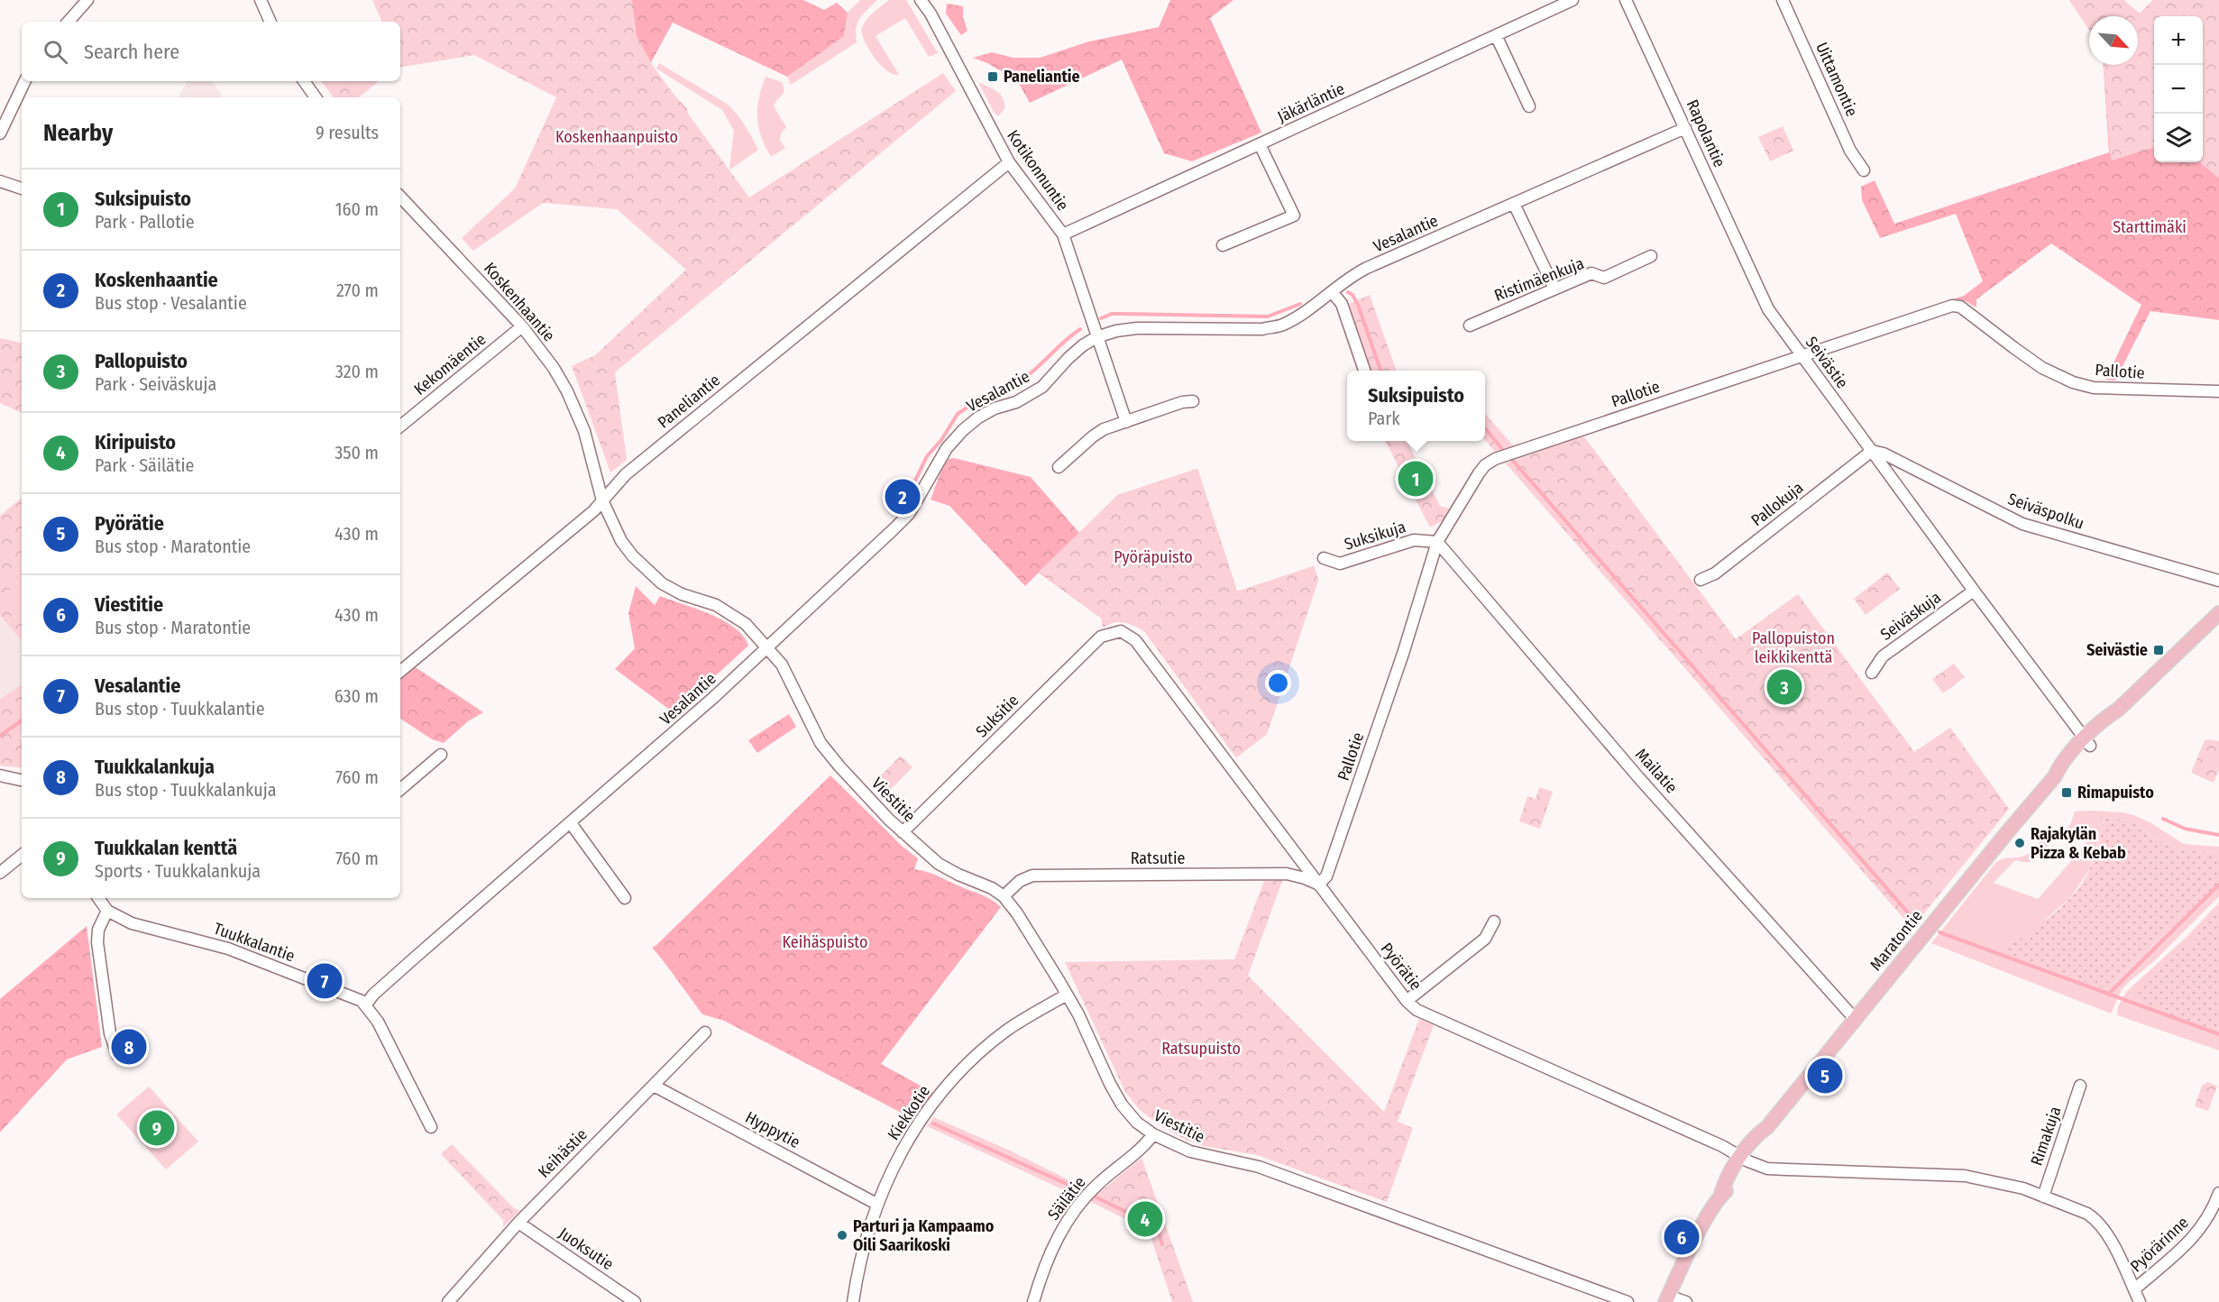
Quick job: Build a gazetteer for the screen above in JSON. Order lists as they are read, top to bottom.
{
  "streets": {
    "main road": ["Maratontie"],
    "street": [
      "Uittamontie",
      "Jäkärläntie",
      "Rapolantie",
      "Kotikonnuntie",
      "Vesalantie",
      "Ristimäenkuja",
      "Koskenhaantie",
      "Seivästie",
      "Kekomäentie",
      "Pallotie",
      "Paneliantie",
      "Pallokuja",
      "Seiväspolku",
      "Suksikuja",
      "Seiväskuja",
      "Suksitie",
      "Mailatie",
      "Viestitie",
      "Ratsutie",
      "Tuukkalantie",
      "Pyörätie",
      "Kiekkotie",
      "Hyppytie",
      "Rimakuja",
      "Keihästie",
      "Säilätie",
      "Pyörärinne",
      "Juoksutie"
    ]
  },
  "crossings": [
    ["Jäkärläntie", "Kotikonnuntie"],
    ["Rapolantie", "Vesalantie"],
    ["Rapolantie", "Seivästie"],
    ["Kotikonnuntie", "Vesalantie"],
    ["Kotikonnuntie", "Paneliantie"],
    ["Vesalantie", "Koskenhaantie"],
    ["Vesalantie", "Tuukkalantie"],
    ["Koskenhaantie", "Kekomäentie"],
    ["Koskenhaantie", "Paneliantie"],
    ["Koskenhaantie", "Viestitie"],
    ["Seivästie", "Pallotie"],
    ["Seivästie", "Pallokuja"],
    ["Seivästie", "Seiväspolku"],
    ["Seivästie", "Seiväskuja"],
    ["Seivästie", "Maratontie"],
    ["Pallotie", "Suksikuja"],
    ["Pallotie", "Mailatie"],
    ["Pallotie", "Ratsutie"],
    ["Pallotie", "Pyörätie"],
    ["Pallokuja", "Seiväspolku"],
    ["Suksikuja", "Mailatie"],
    ["Suksitie", "Viestitie"],
    ["Suksitie", "Pyörätie"],
    ["Mailatie", "Maratontie"],
    ["Viestitie", "Ratsutie"],
    ["Viestitie", "Kiekkotie"],
    ["Viestitie", "Säilätie"],
    ["Ratsutie", "Pyörätie"],
    ["Maratontie", "Pyörätie"],
    ["Pyörätie", "Rimakuja"],
    ["Pyörätie", "Pyörärinne"],
    ["Kiekkotie", "Hyppytie"],
    ["Hyppytie", "Keihästie"],
    ["Keihästie", "Juoksutie"]
  ],
  "parks": [
    "Koskenhaanpuisto",
    "Starttimäki",
    "Pyöräpuisto",
    "Pallopuiston leikkikenttä",
    "Keihäspuisto",
    "Ratsupuisto"
  ],
  "places": {
    "transit": ["Paneliantie", "Seivästie", "Rimapuisto"],
    "other": ["Rajakylän Pizza & Kebab", "Parturi ja Kampaamo Oili Saarikoski"]
  },
  "north": "bottom right",
  "page": {
    "map_buttons": ["+", "−"],
    "search": "Search here",
    "heading": ["Nearby", "9 results"],
    "list": [
      {
        "mark": "1",
        "name": "Suksipuisto",
        "note": "Park · Pallotie",
        "value": "160 m"
      },
      {
        "mark": "2",
        "name": "Koskenhaantie",
        "note": "Bus stop · Vesalantie",
        "value": "270 m"
      },
      {
        "mark": "3",
        "name": "Pallopuisto",
        "note": "Park · Seiväskuja",
        "value": "320 m"
      },
      {
        "mark": "4",
        "name": "Kiripuisto",
        "note": "Park · Säilätie",
        "value": "350 m"
      },
      {
        "mark": "5",
        "name": "Pyörätie",
        "note": "Bus stop · Maratontie",
        "value": "430 m"
      },
      {
        "mark": "6",
        "name": "Viestitie",
        "note": "Bus stop · Maratontie",
        "value": "430 m"
      },
      {
        "mark": "7",
        "name": "Vesalantie",
        "note": "Bus stop · Tuukkalantie",
        "value": "630 m"
      },
      {
        "mark": "8",
        "name": "Tuukkalankuja",
        "note": "Bus stop · Tuukkalankuja",
        "value": "760 m"
      },
      {
        "mark": "9",
        "name": "Tuukkalan kenttä",
        "note": "Sports · Tuukkalankuja",
        "value": "760 m"
      }
    ],
    "popup": ["Suksipuisto", "Park"],
    "pins": [
      "1",
      "2",
      "3",
      "7",
      "8",
      "5",
      "9",
      "4",
      "6"
    ]
  }
}
